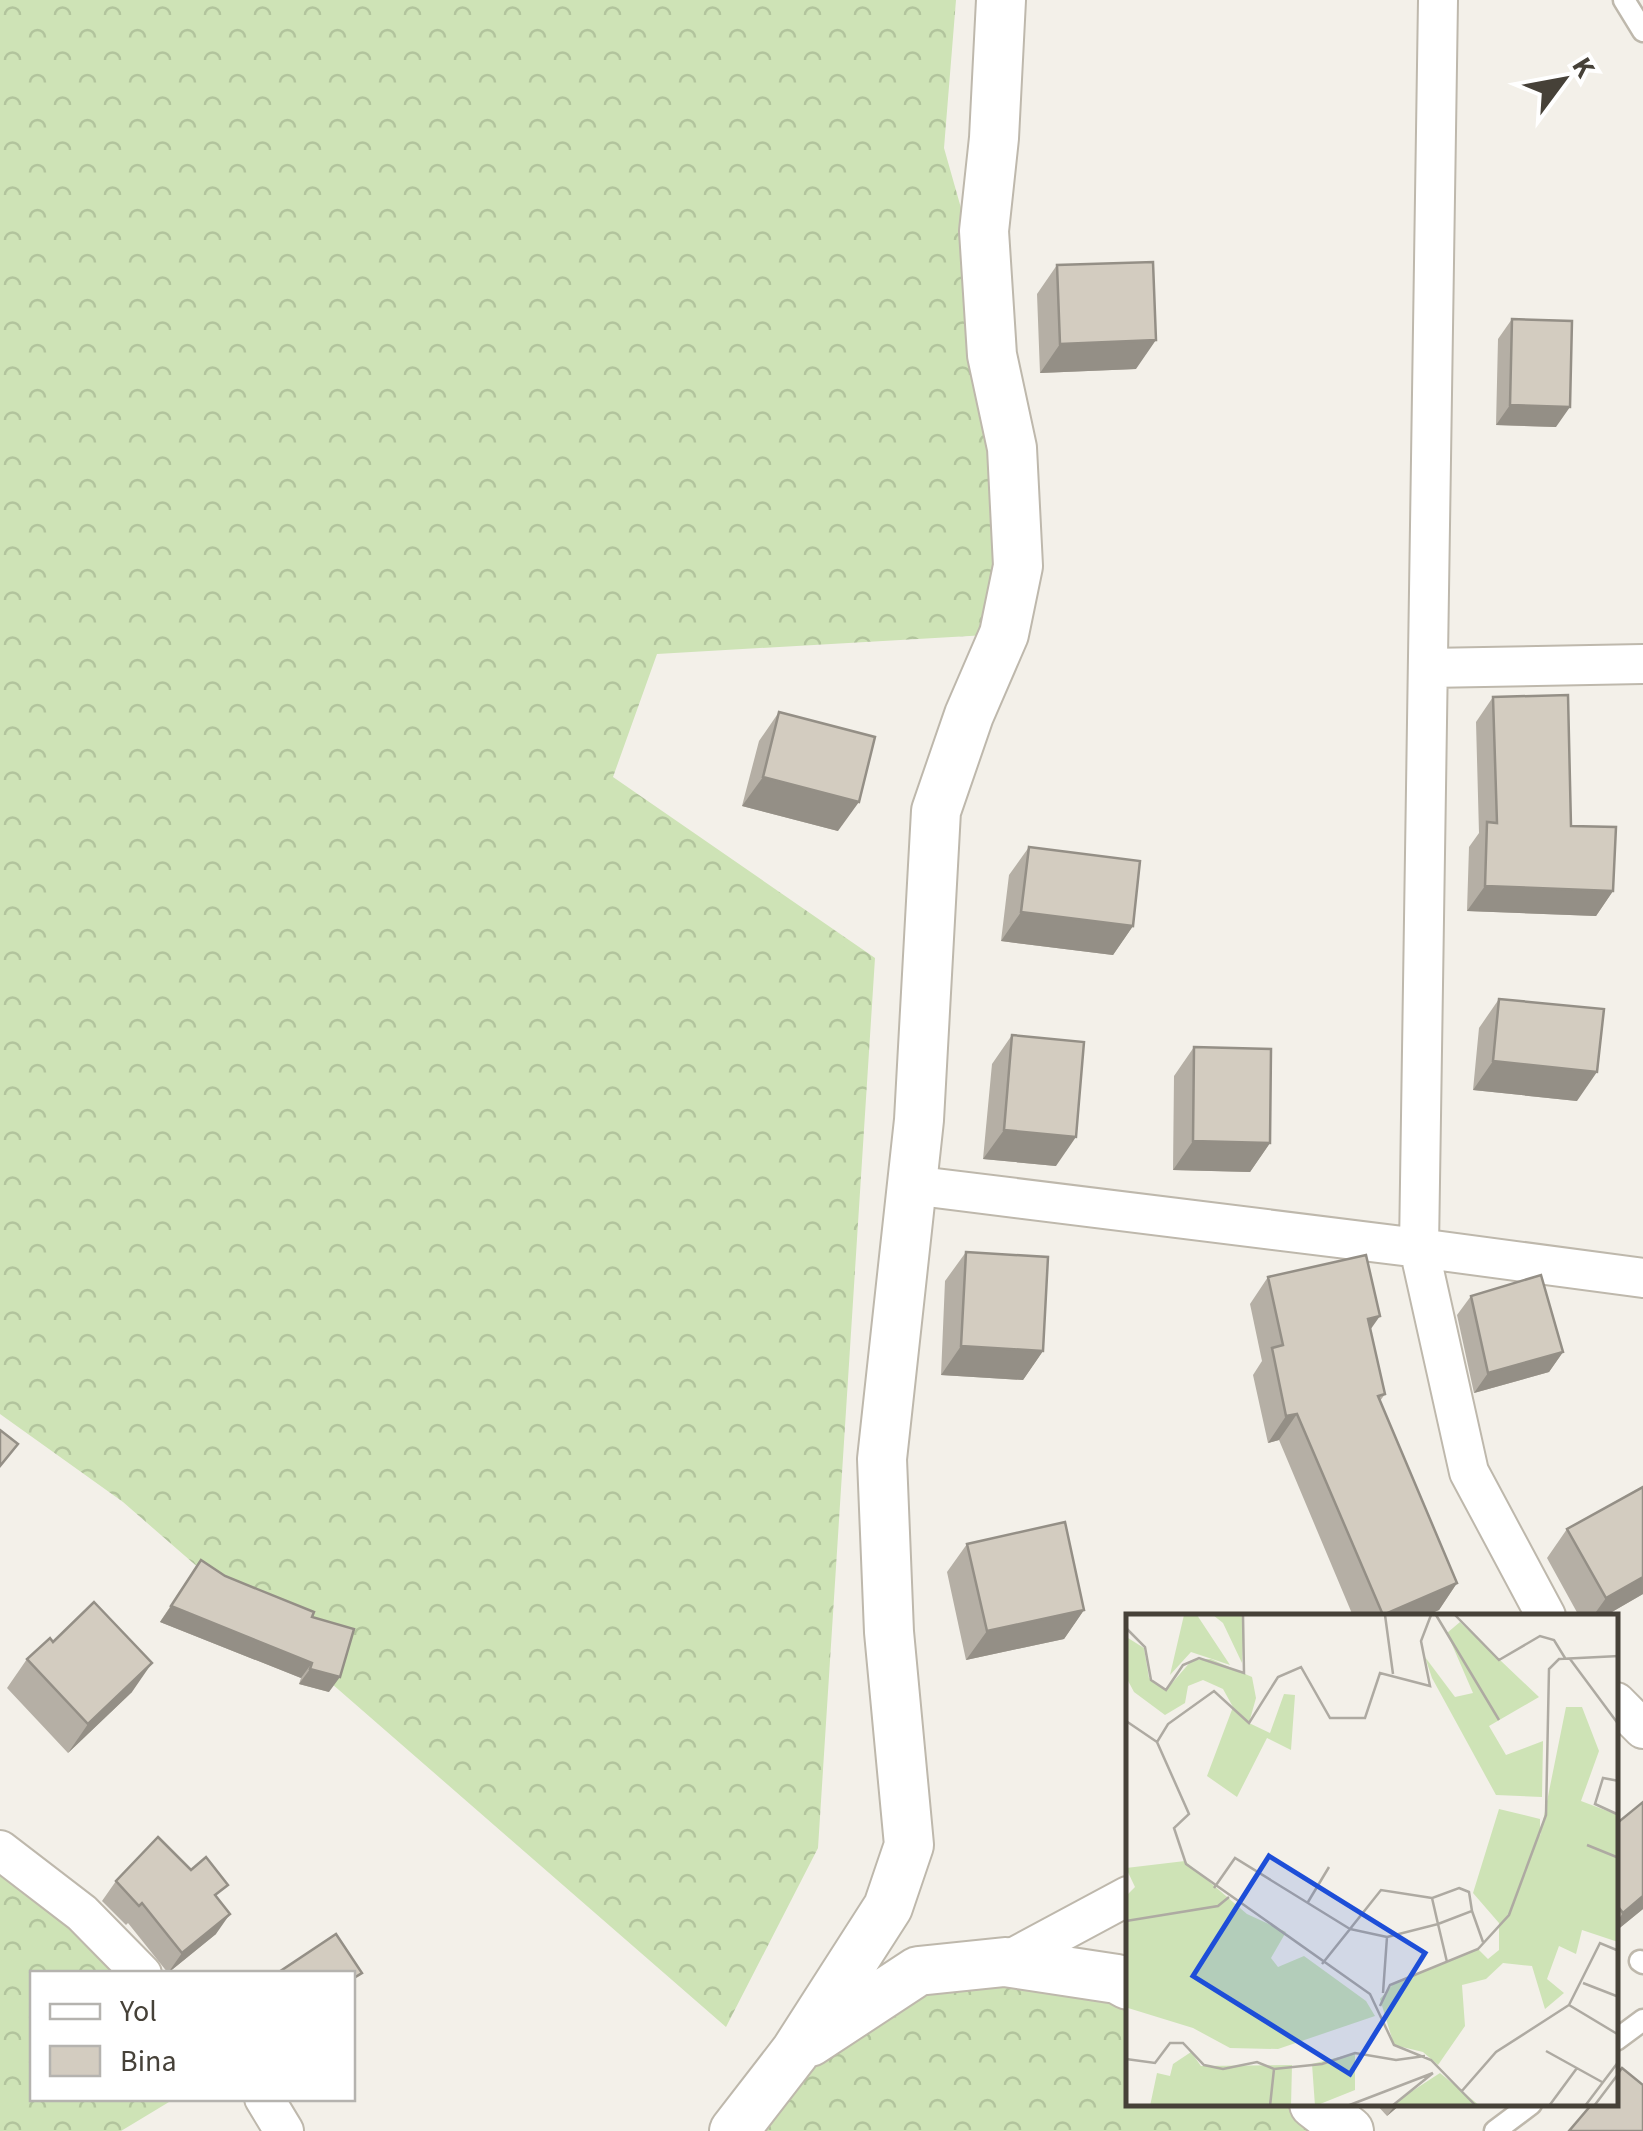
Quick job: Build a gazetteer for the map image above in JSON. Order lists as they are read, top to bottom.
{
  "legend": ["Yol", "Bina"],
  "north": "top right"
}
